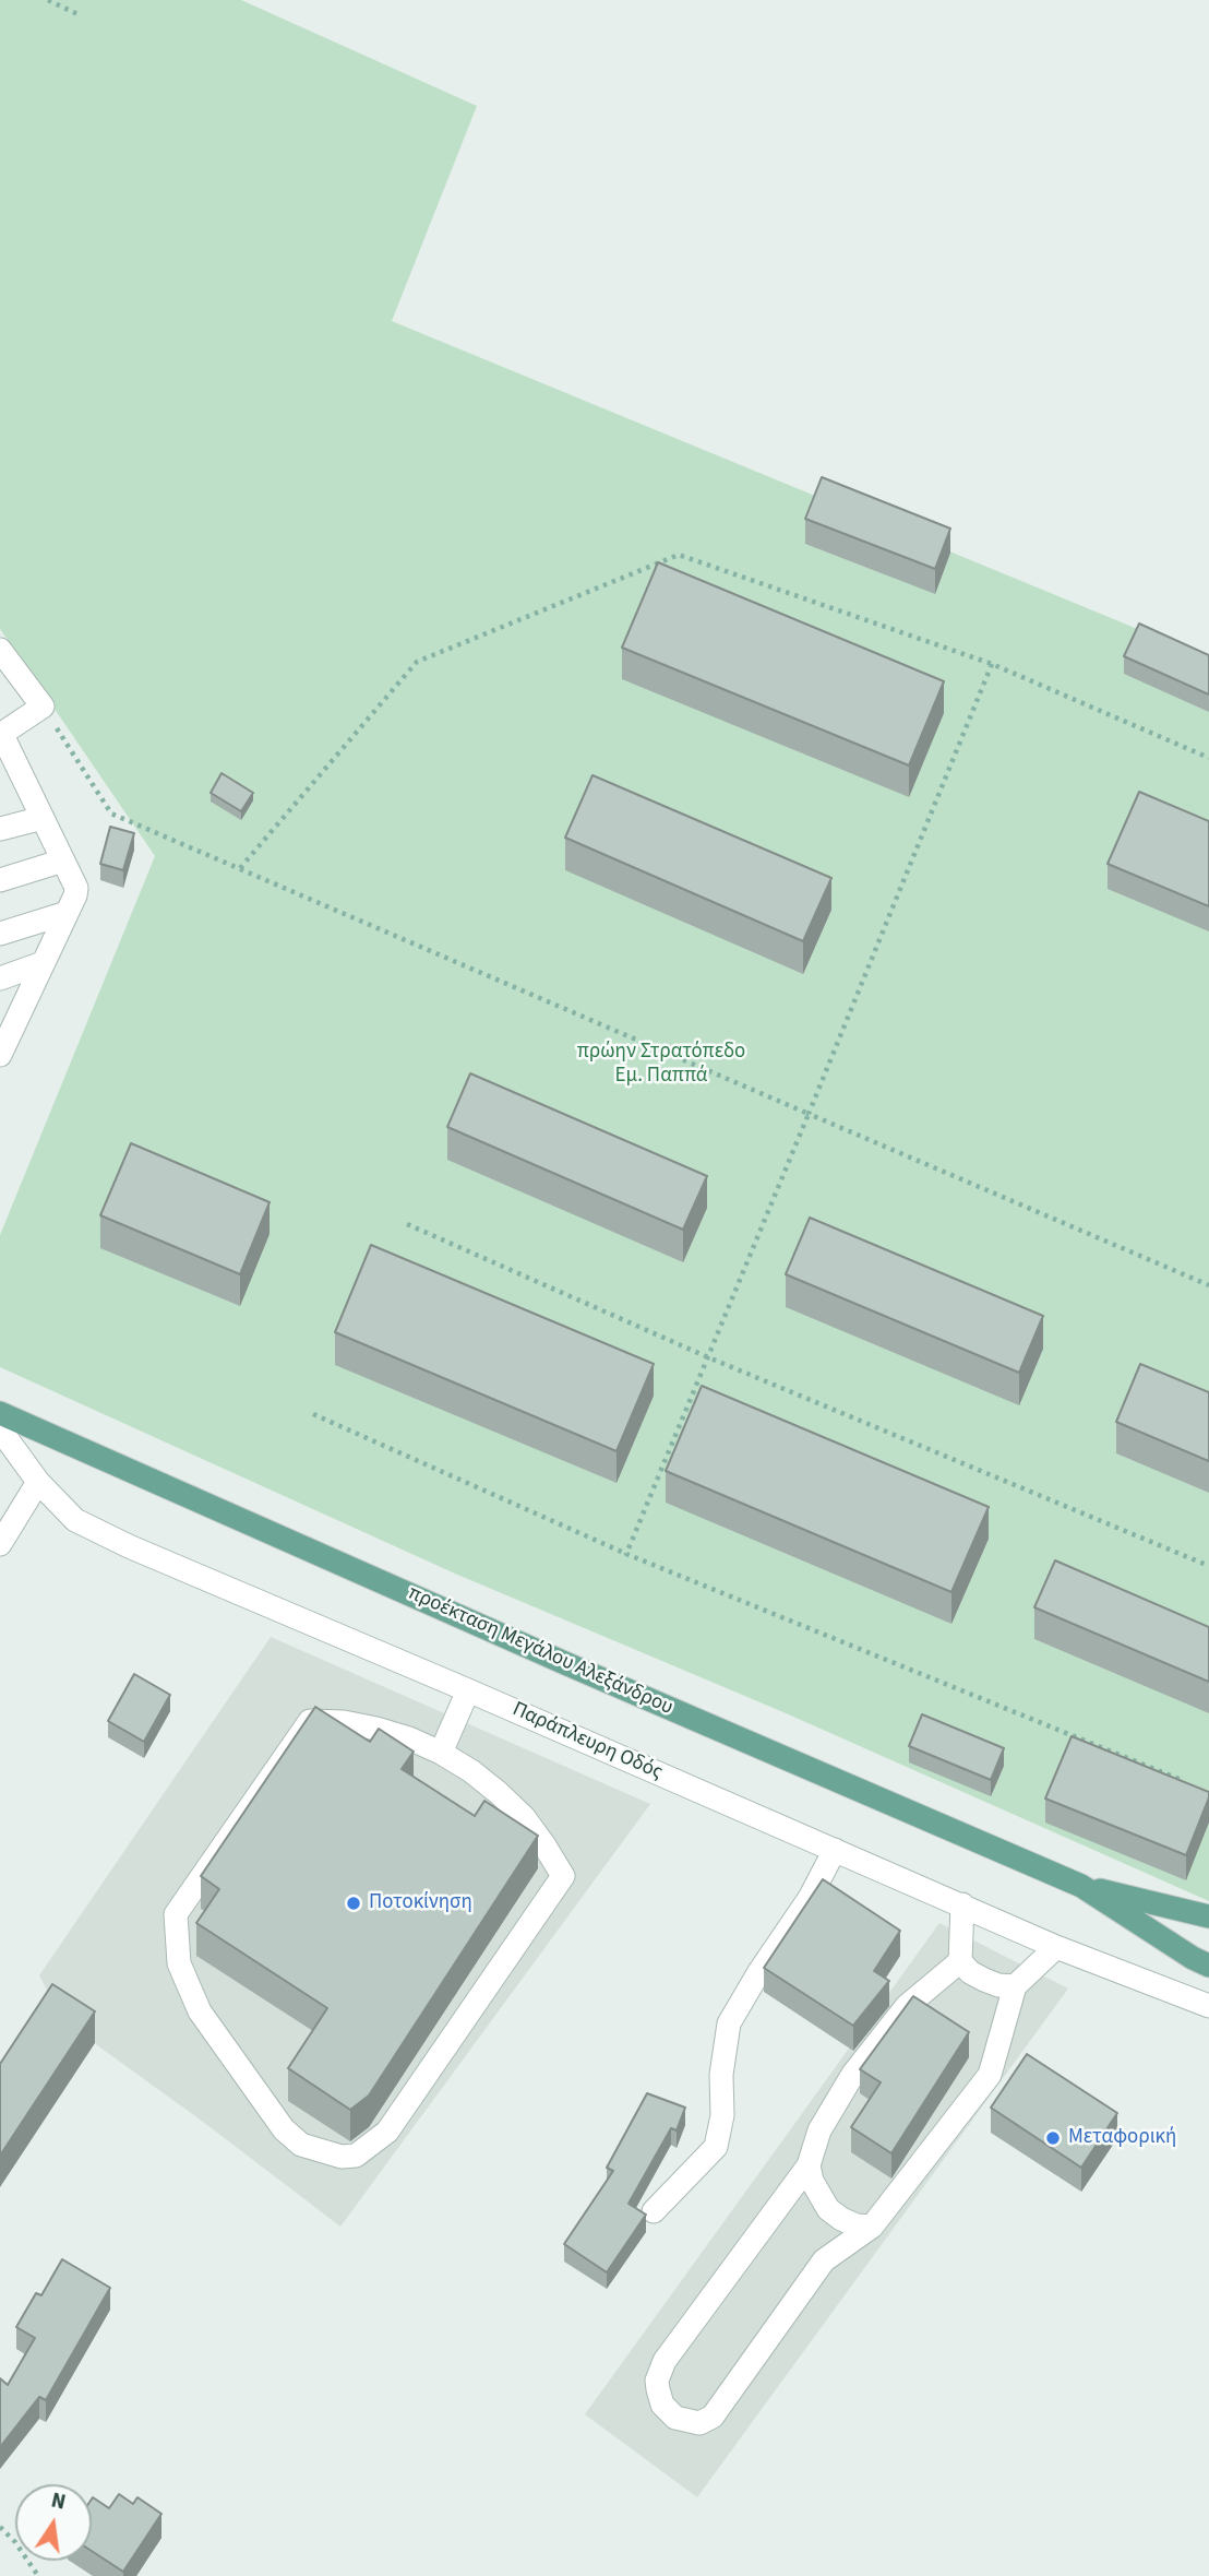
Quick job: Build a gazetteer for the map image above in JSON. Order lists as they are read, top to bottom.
{
  "streets": {
    "main road": ["προέκταση Μεγάλου Αλεξάνδρου"],
    "street": ["Παράπλευρη Οδός"]
  },
  "parks": ["πρώην Στρατόπεδο Εμ. Παππά"],
  "places": ["Ποτοκίνηση", "Μεταφορική"],
  "north": "top"
}
